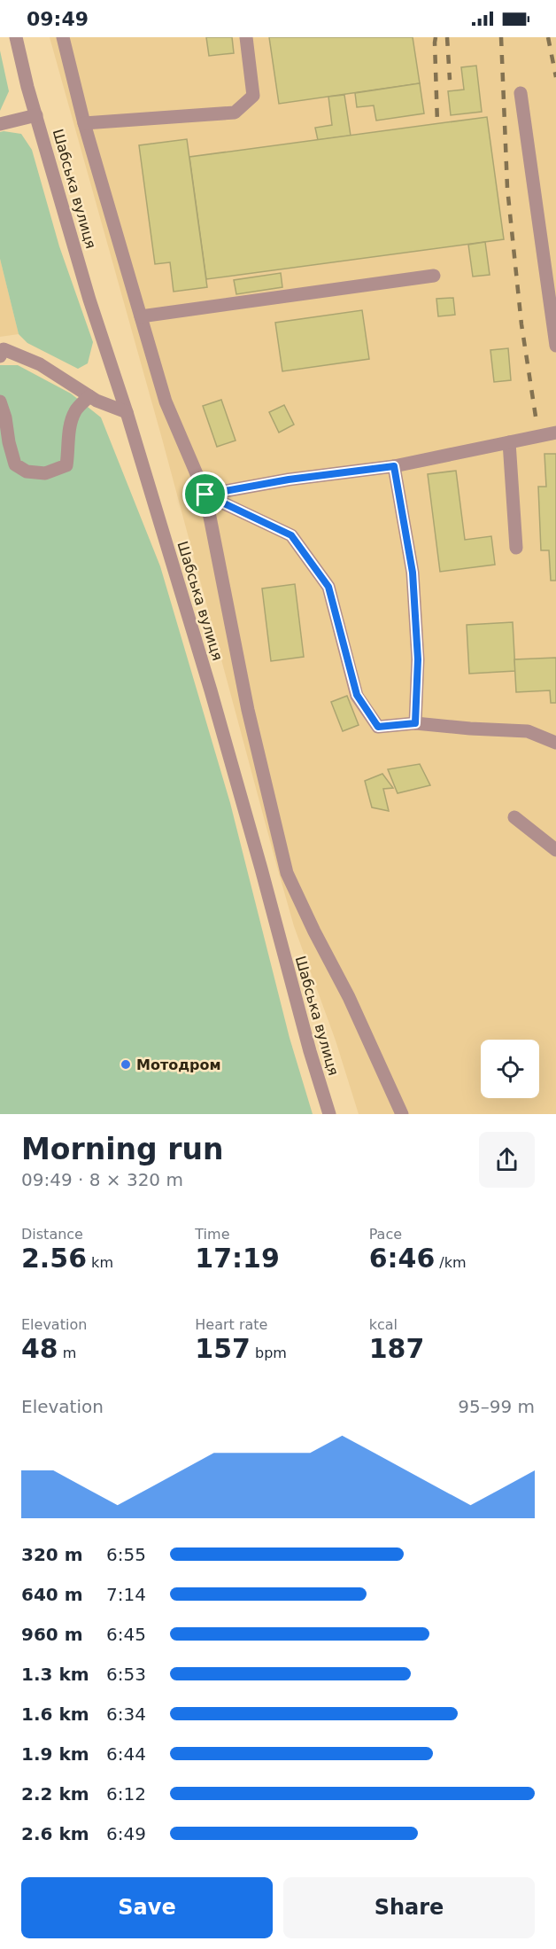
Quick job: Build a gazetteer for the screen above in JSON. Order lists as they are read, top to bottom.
{
  "streets": {
    "street": ["Шабська вулиця"]
  },
  "places": ["Мотодром"],
  "page": {
    "status": "09:49",
    "heading": ["Morning run", "09:49 · 8 × 320 m"],
    "stats": [
      ["Distance", "2.56 km"],
      ["Time", "17:19"],
      ["Pace", "6:46 /km"],
      ["Elevation", "48 m"],
      ["Heart rate", "157 bpm"],
      ["kcal", "187"]
    ],
    "chart": ["Elevation", "95–99 m"],
    "list": [
      {
        "name": "320 m",
        "note": "6:55"
      },
      {
        "name": "640 m",
        "note": "7:14"
      },
      {
        "name": "960 m",
        "note": "6:45"
      },
      {
        "name": "1.3 km",
        "note": "6:53"
      },
      {
        "name": "1.6 km",
        "note": "6:34"
      },
      {
        "name": "1.9 km",
        "note": "6:44"
      },
      {
        "name": "2.2 km",
        "note": "6:12"
      },
      {
        "name": "2.6 km",
        "note": "6:49"
      }
    ],
    "buttons": ["Save", "Share"]
  }
}
